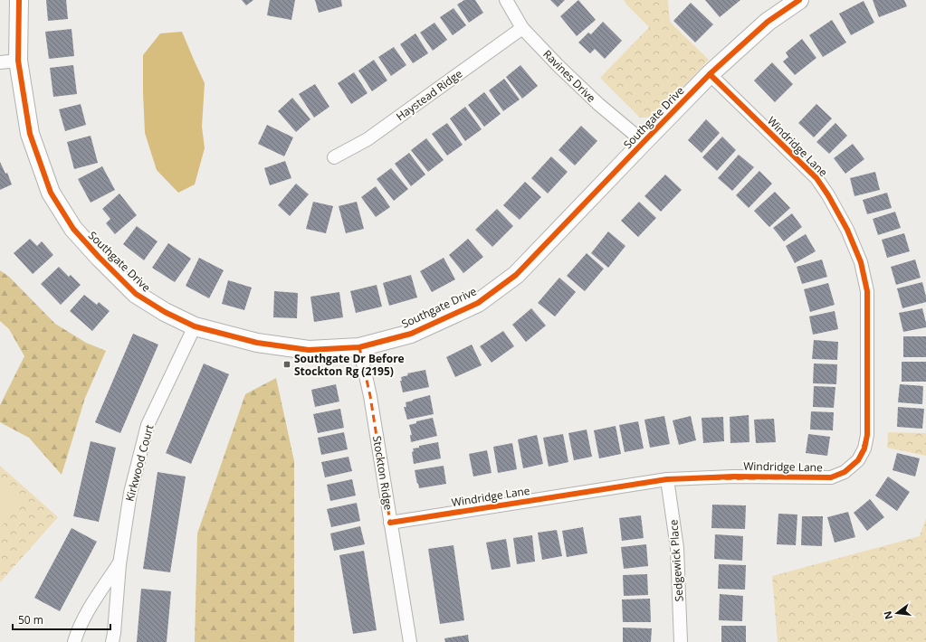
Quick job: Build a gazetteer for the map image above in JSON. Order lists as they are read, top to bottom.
{
  "streets": {
    "street": [
      "Ravines Drive",
      "Haystead Ridge",
      "Southgate Drive",
      "Windridge Lane",
      "Kirkwood Court",
      "Stockton Ridge",
      "Sedgewick Place"
    ]
  },
  "crossings": [
    ["Ravines Drive", "Haystead Ridge"],
    ["Ravines Drive", "Southgate Drive"],
    ["Southgate Drive", "Windridge Lane"],
    ["Southgate Drive", "Kirkwood Court"],
    ["Southgate Drive", "Stockton Ridge"],
    ["Windridge Lane", "Stockton Ridge"],
    ["Windridge Lane", "Sedgewick Place"]
  ],
  "places": {
    "transit": ["Southgate Dr Before Stockton Rg (2195)"]
  },
  "scale_bar": "50 m",
  "north": "left"
}
